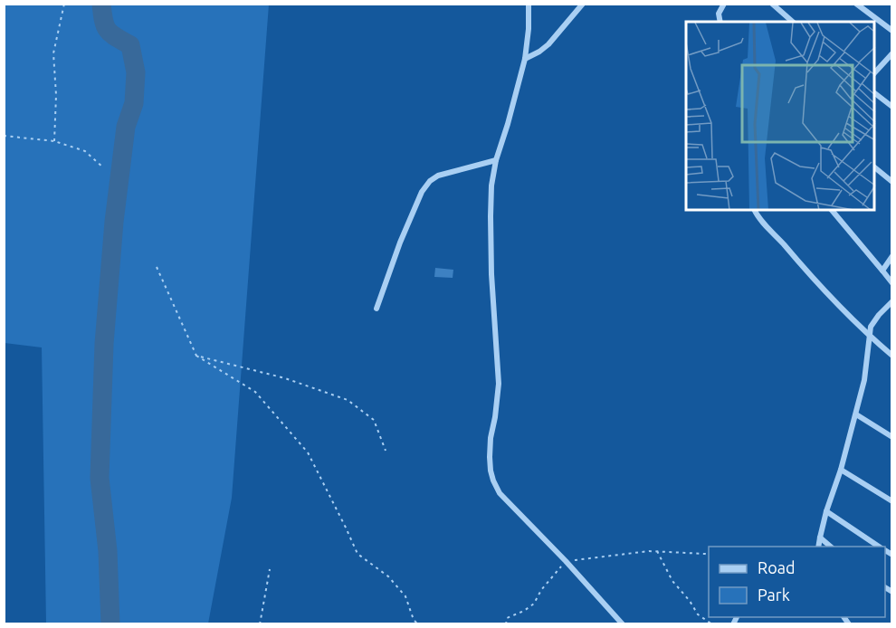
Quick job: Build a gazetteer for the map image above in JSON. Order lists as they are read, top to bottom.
{
  "legend": ["Road", "Park"]
}
